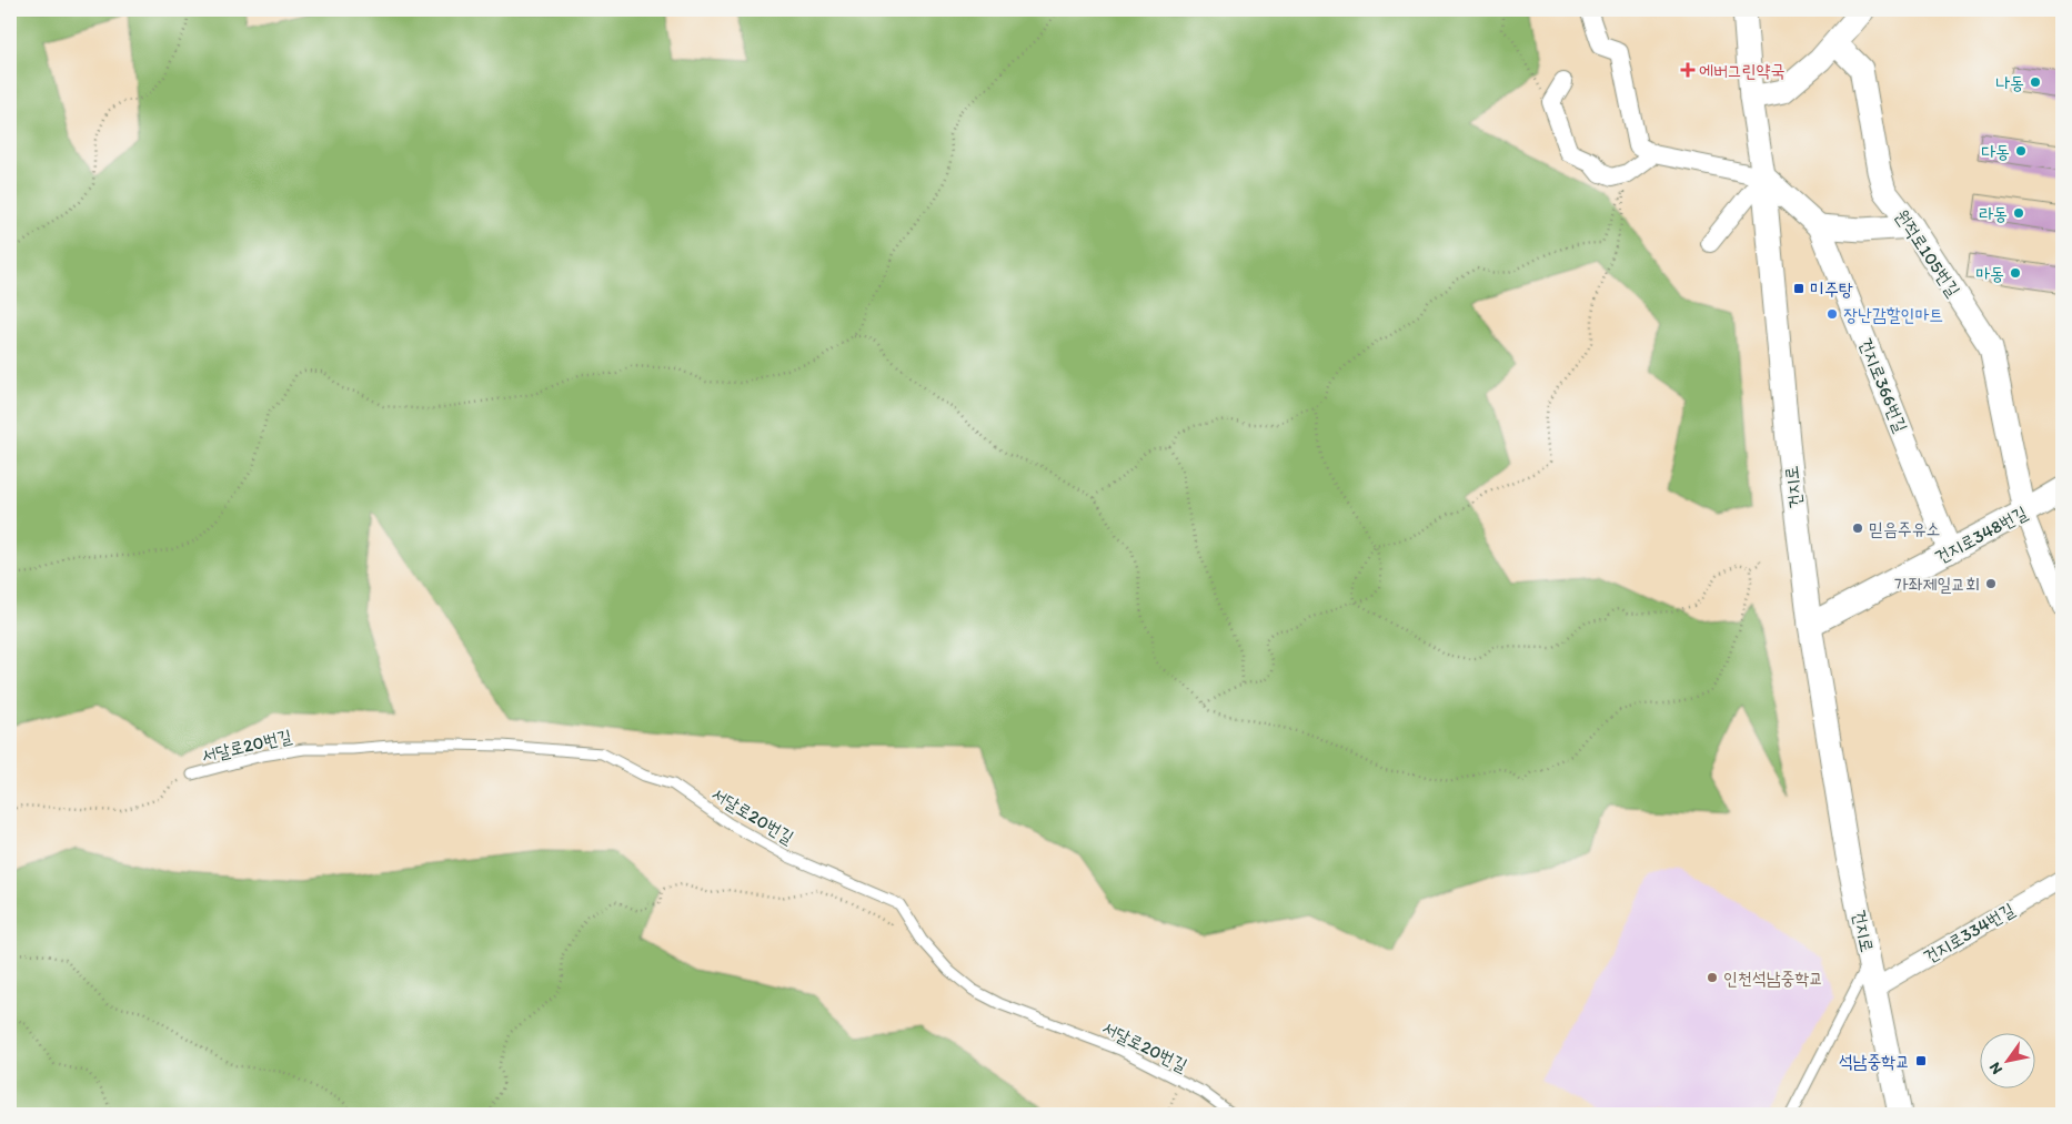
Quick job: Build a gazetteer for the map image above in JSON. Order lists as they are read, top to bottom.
{
  "streets": {
    "street": [
      "원적로105번길",
      "건지로366번길",
      "건지로",
      "건지로348번길",
      "건지로334번길"
    ],
    "lane": ["서달로20번길"]
  },
  "crossings": [
    ["원적로105번길", "건지로348번길"],
    ["건지로366번길", "건지로"],
    ["건지로366번길", "건지로348번길"],
    ["건지로", "건지로348번길"],
    ["건지로", "건지로334번길"]
  ],
  "places": {
    "health": ["에버그린약국"],
    "other": [
      "나동",
      "다동",
      "라동",
      "마동",
      "장난감할인마트",
      "믿음주유소",
      "가좌제일교회",
      "인천석남중학교"
    ],
    "transit": ["미주탕", "석남중학교"]
  },
  "north": "bottom left"
}
